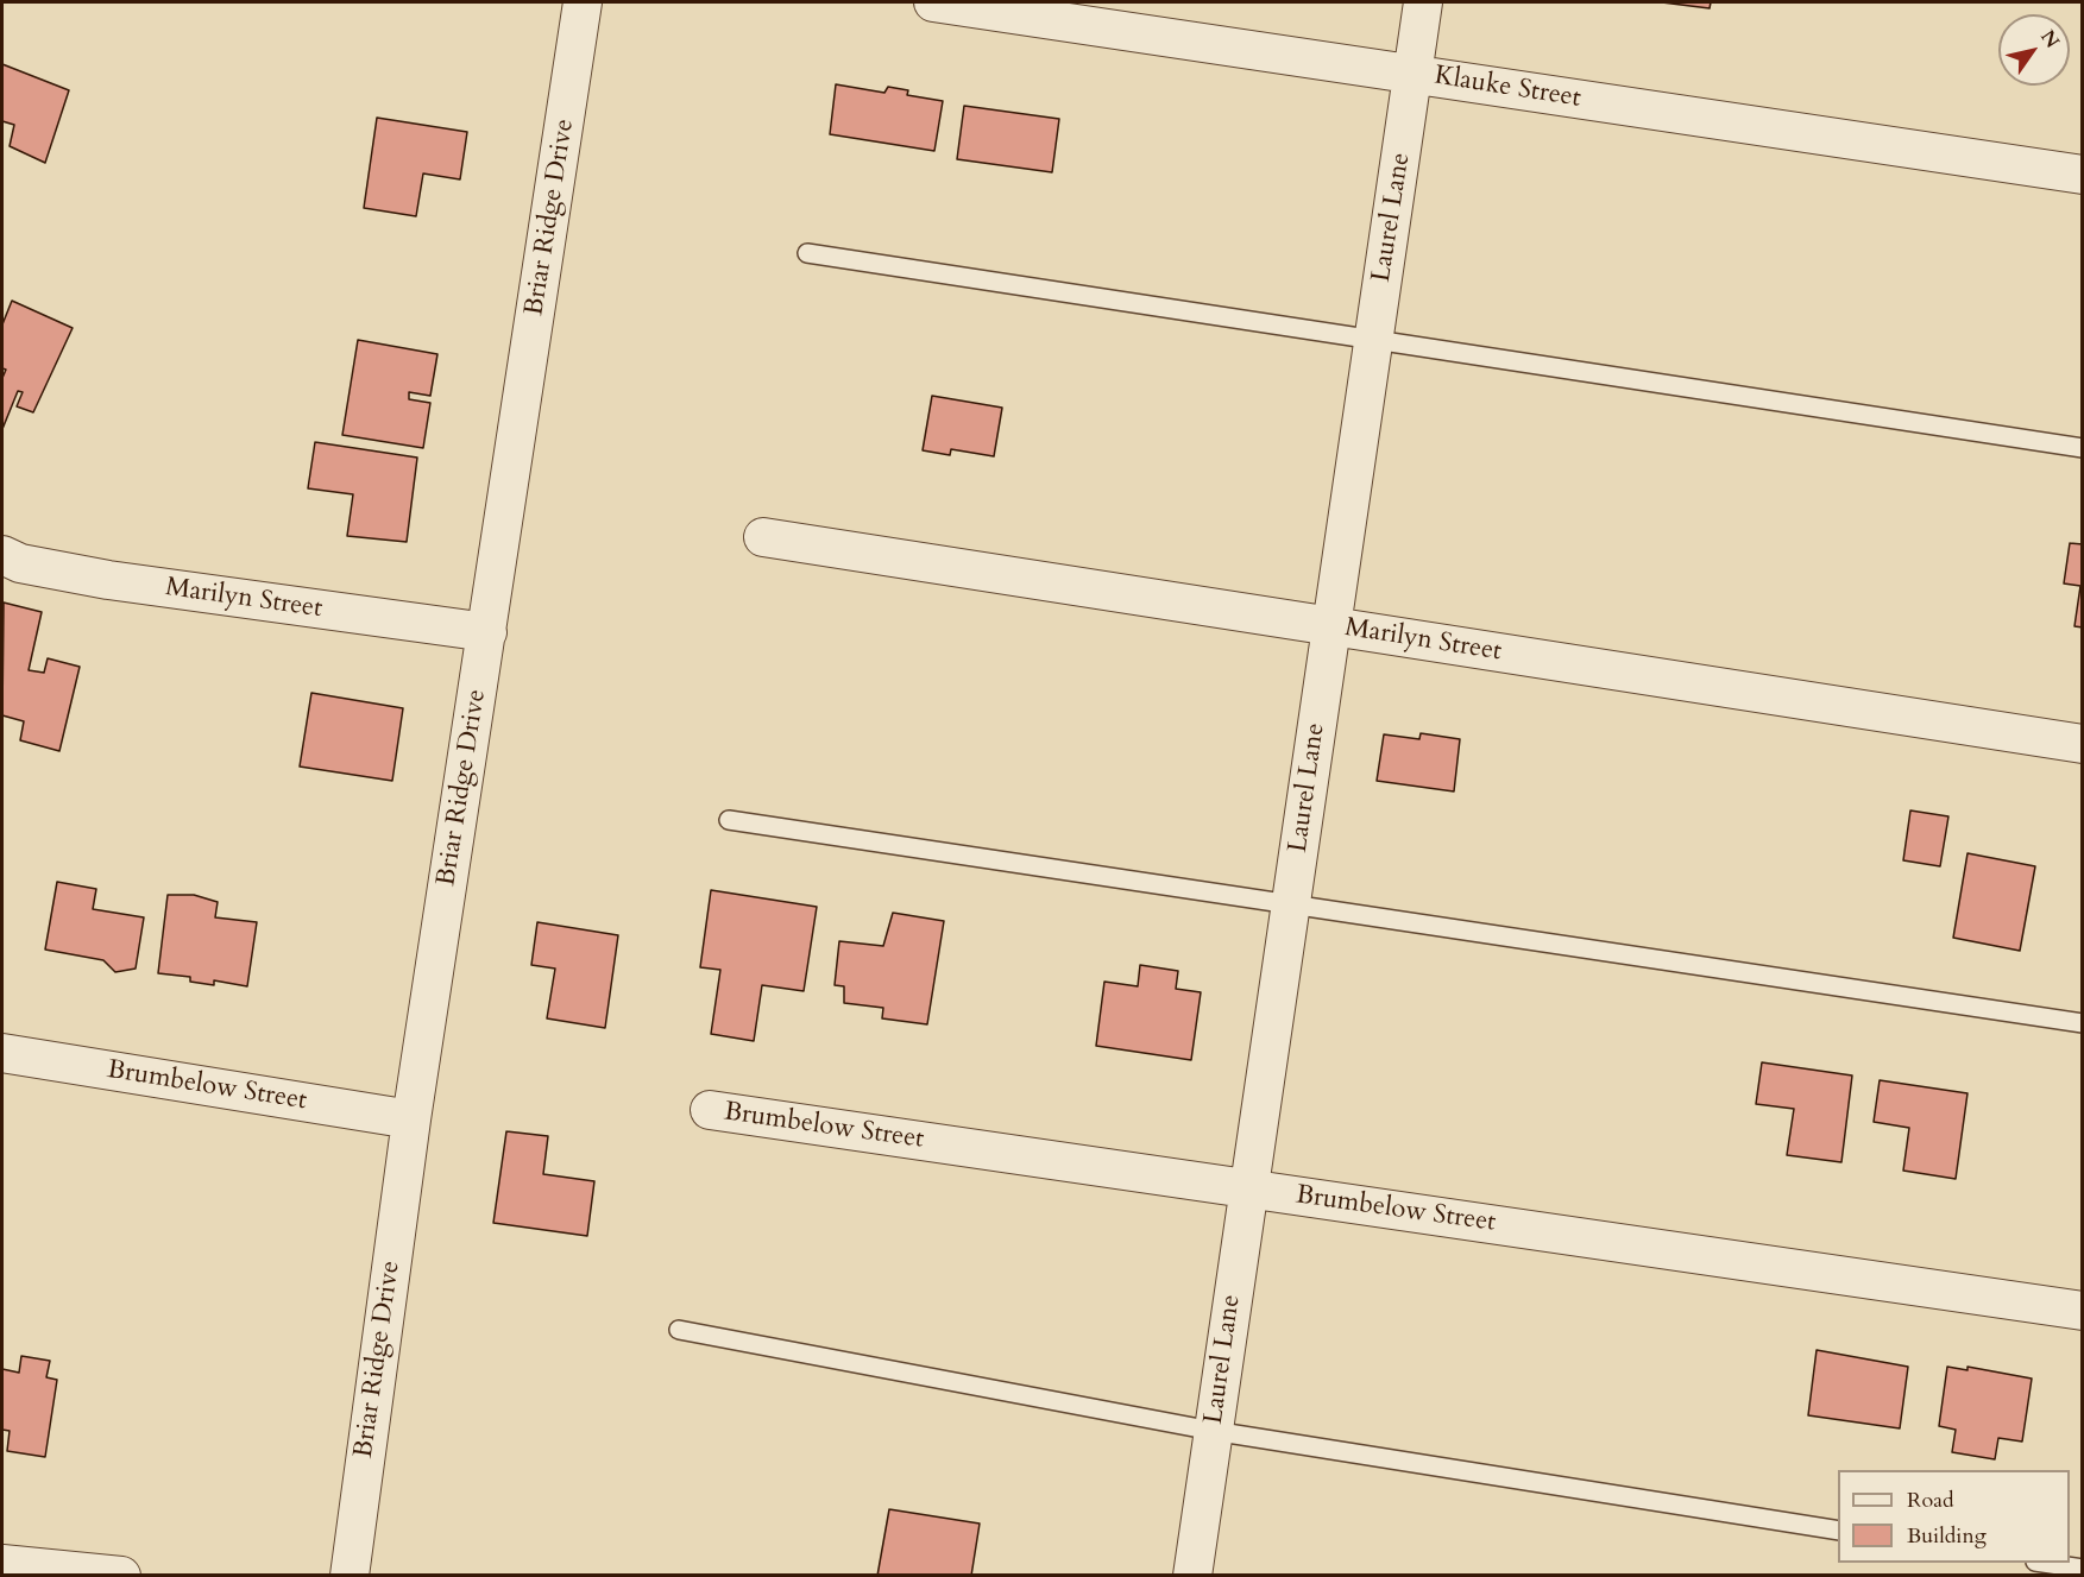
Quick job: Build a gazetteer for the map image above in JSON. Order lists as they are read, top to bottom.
{
  "streets": {
    "street": [
      "Klauke Street",
      "Briar Ridge Drive",
      "Laurel Lane",
      "Marilyn Street",
      "Brumbelow Street"
    ]
  },
  "crossings": [
    ["Klauke Street", "Laurel Lane"],
    ["Briar Ridge Drive", "Marilyn Street"],
    ["Briar Ridge Drive", "Brumbelow Street"],
    ["Laurel Lane", "Marilyn Street"],
    ["Laurel Lane", "Brumbelow Street"]
  ],
  "legend": ["Road", "Building"],
  "north": "top right"
}
